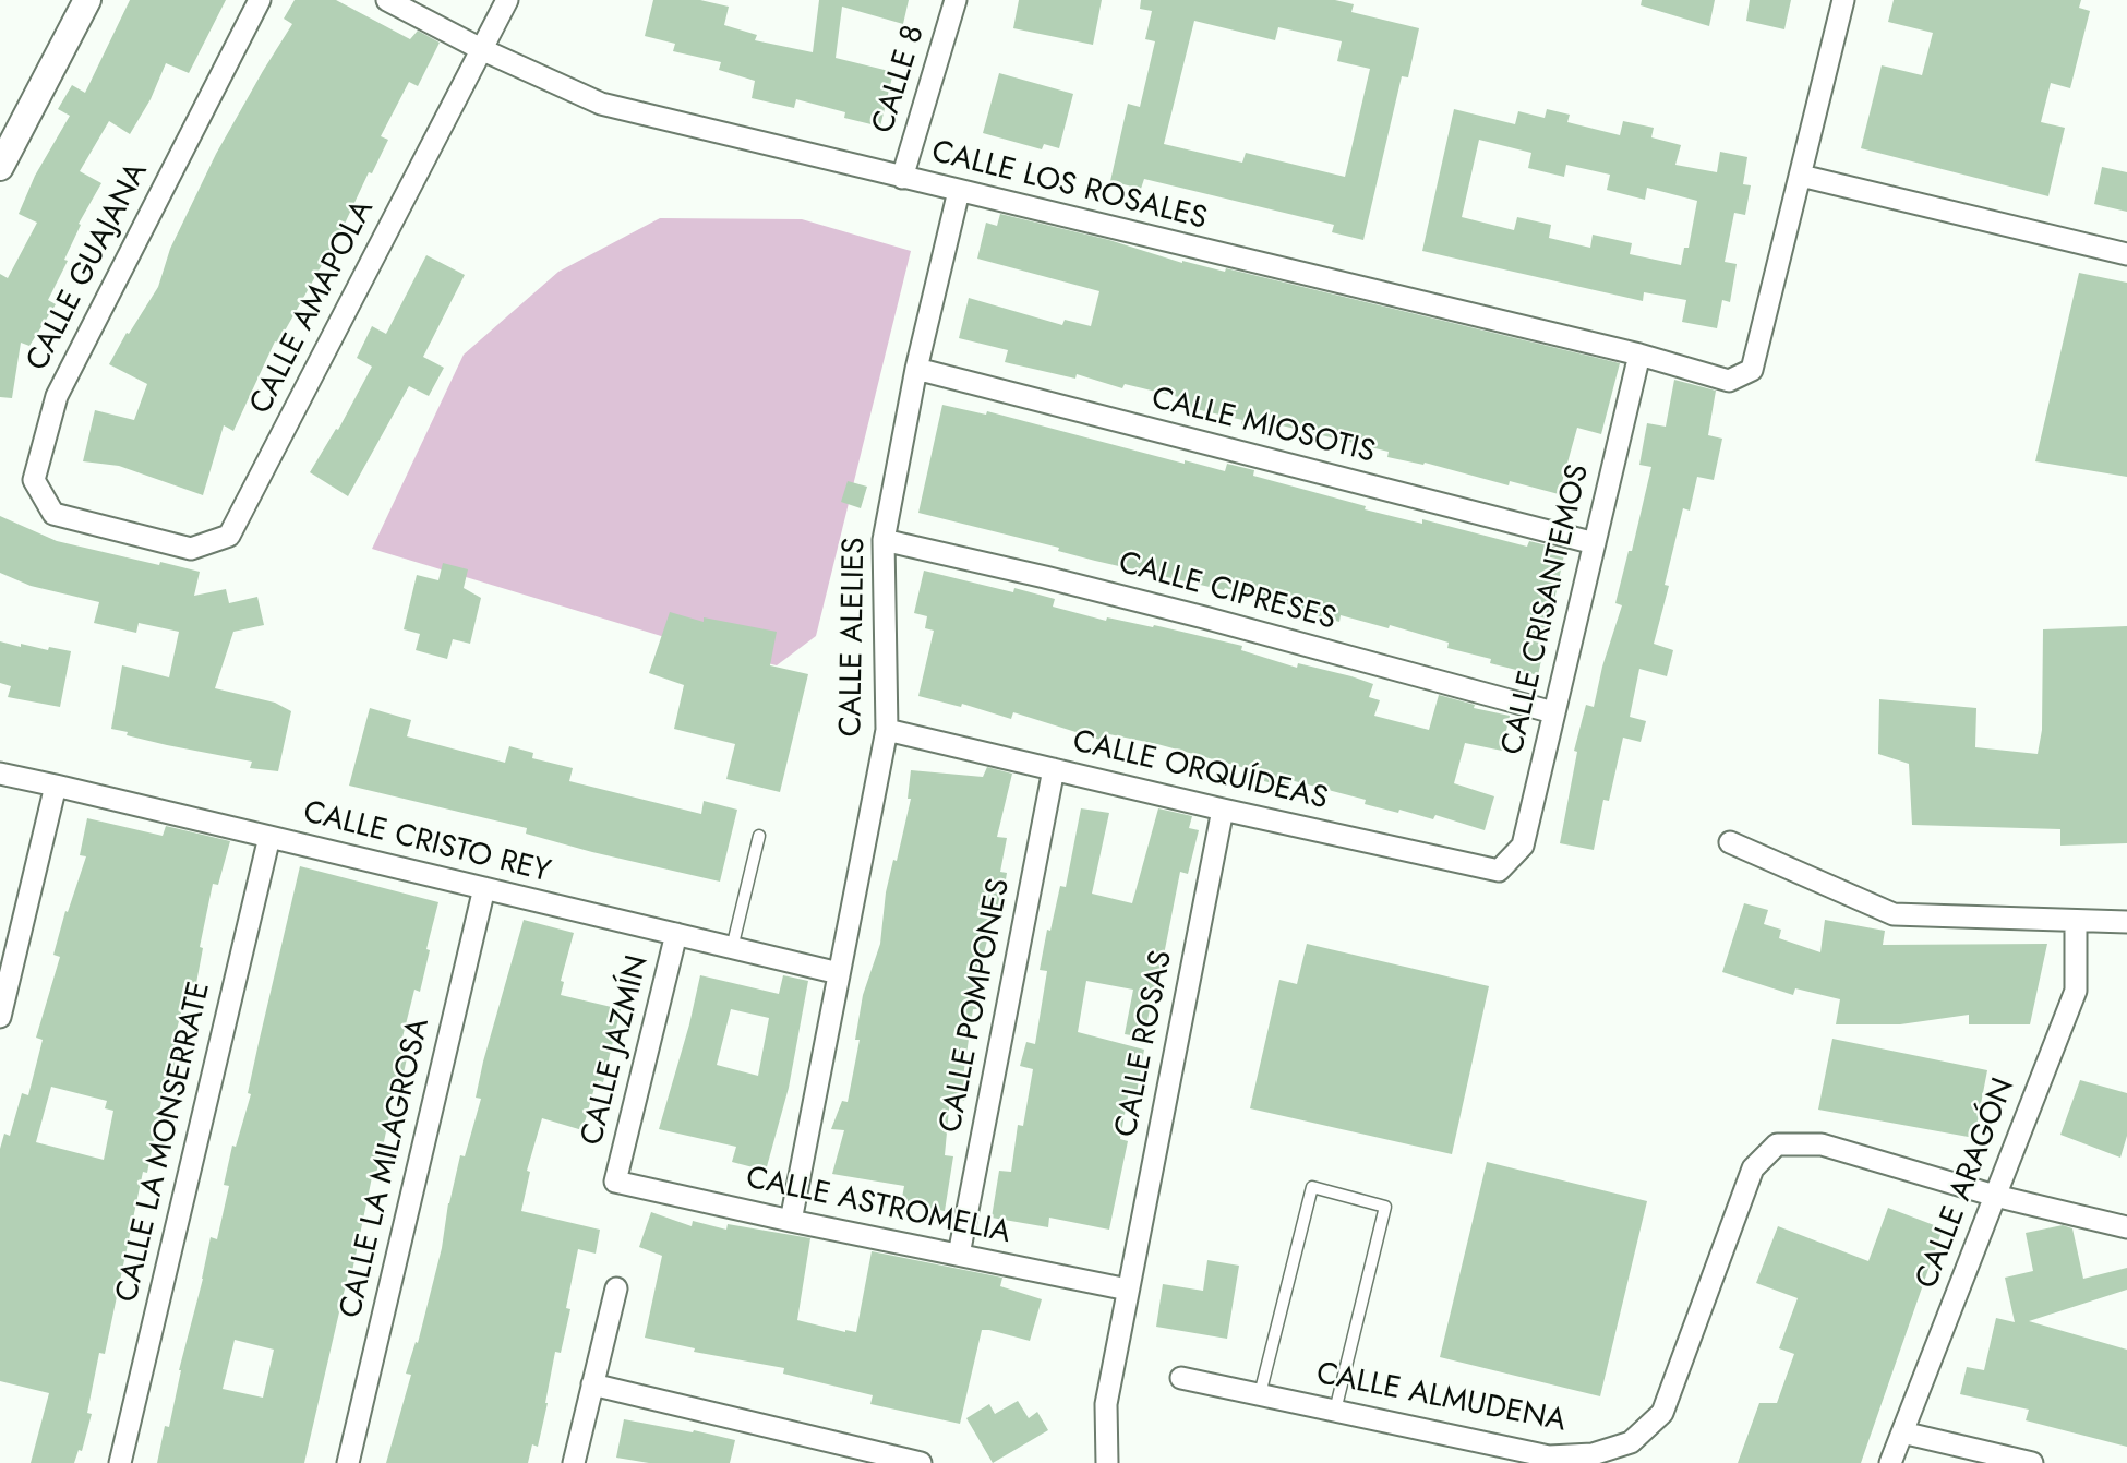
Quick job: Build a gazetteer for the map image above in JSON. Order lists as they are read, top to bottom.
{
  "streets": {
    "street": [
      "CALLE 8",
      "CALLE LOS ROSALES",
      "CALLE GUAJANA",
      "CALLE AMAPOLA",
      "CALLE MIOSOTIS",
      "CALLE CIPRESES",
      "CALLE CRISANTEMOS",
      "CALLE ALELIES",
      "CALLE ORQUÍDEAS",
      "CALLE CRISTO REY",
      "CALLE POMPONES",
      "CALLE ROSAS",
      "CALLE JAZMÍN",
      "CALLE LA MONSERRATE",
      "CALLE LA MILAGROSA",
      "CALLE ARAGÓN",
      "CALLE ASTROMELIA",
      "CALLE ALMUDENA"
    ]
  },
  "crossings": [
    ["CALLE 8", "CALLE LOS ROSALES"],
    ["CALLE LOS ROSALES", "CALLE AMAPOLA"],
    ["CALLE LOS ROSALES", "CALLE CRISANTEMOS"],
    ["CALLE LOS ROSALES", "CALLE ALELIES"],
    ["CALLE GUAJANA", "CALLE AMAPOLA"],
    ["CALLE MIOSOTIS", "CALLE CRISANTEMOS"],
    ["CALLE MIOSOTIS", "CALLE ALELIES"],
    ["CALLE CIPRESES", "CALLE CRISANTEMOS"],
    ["CALLE CIPRESES", "CALLE ALELIES"],
    ["CALLE CRISANTEMOS", "CALLE ORQUÍDEAS"],
    ["CALLE ALELIES", "CALLE ORQUÍDEAS"],
    ["CALLE ALELIES", "CALLE CRISTO REY"],
    ["CALLE ALELIES", "CALLE ASTROMELIA"],
    ["CALLE ORQUÍDEAS", "CALLE POMPONES"],
    ["CALLE ORQUÍDEAS", "CALLE ROSAS"],
    ["CALLE CRISTO REY", "CALLE JAZMÍN"],
    ["CALLE CRISTO REY", "CALLE LA MONSERRATE"],
    ["CALLE CRISTO REY", "CALLE LA MILAGROSA"],
    ["CALLE POMPONES", "CALLE ASTROMELIA"],
    ["CALLE ROSAS", "CALLE ASTROMELIA"],
    ["CALLE JAZMÍN", "CALLE ASTROMELIA"],
    ["CALLE ARAGÓN", "CALLE ALMUDENA"]
  ]
}
